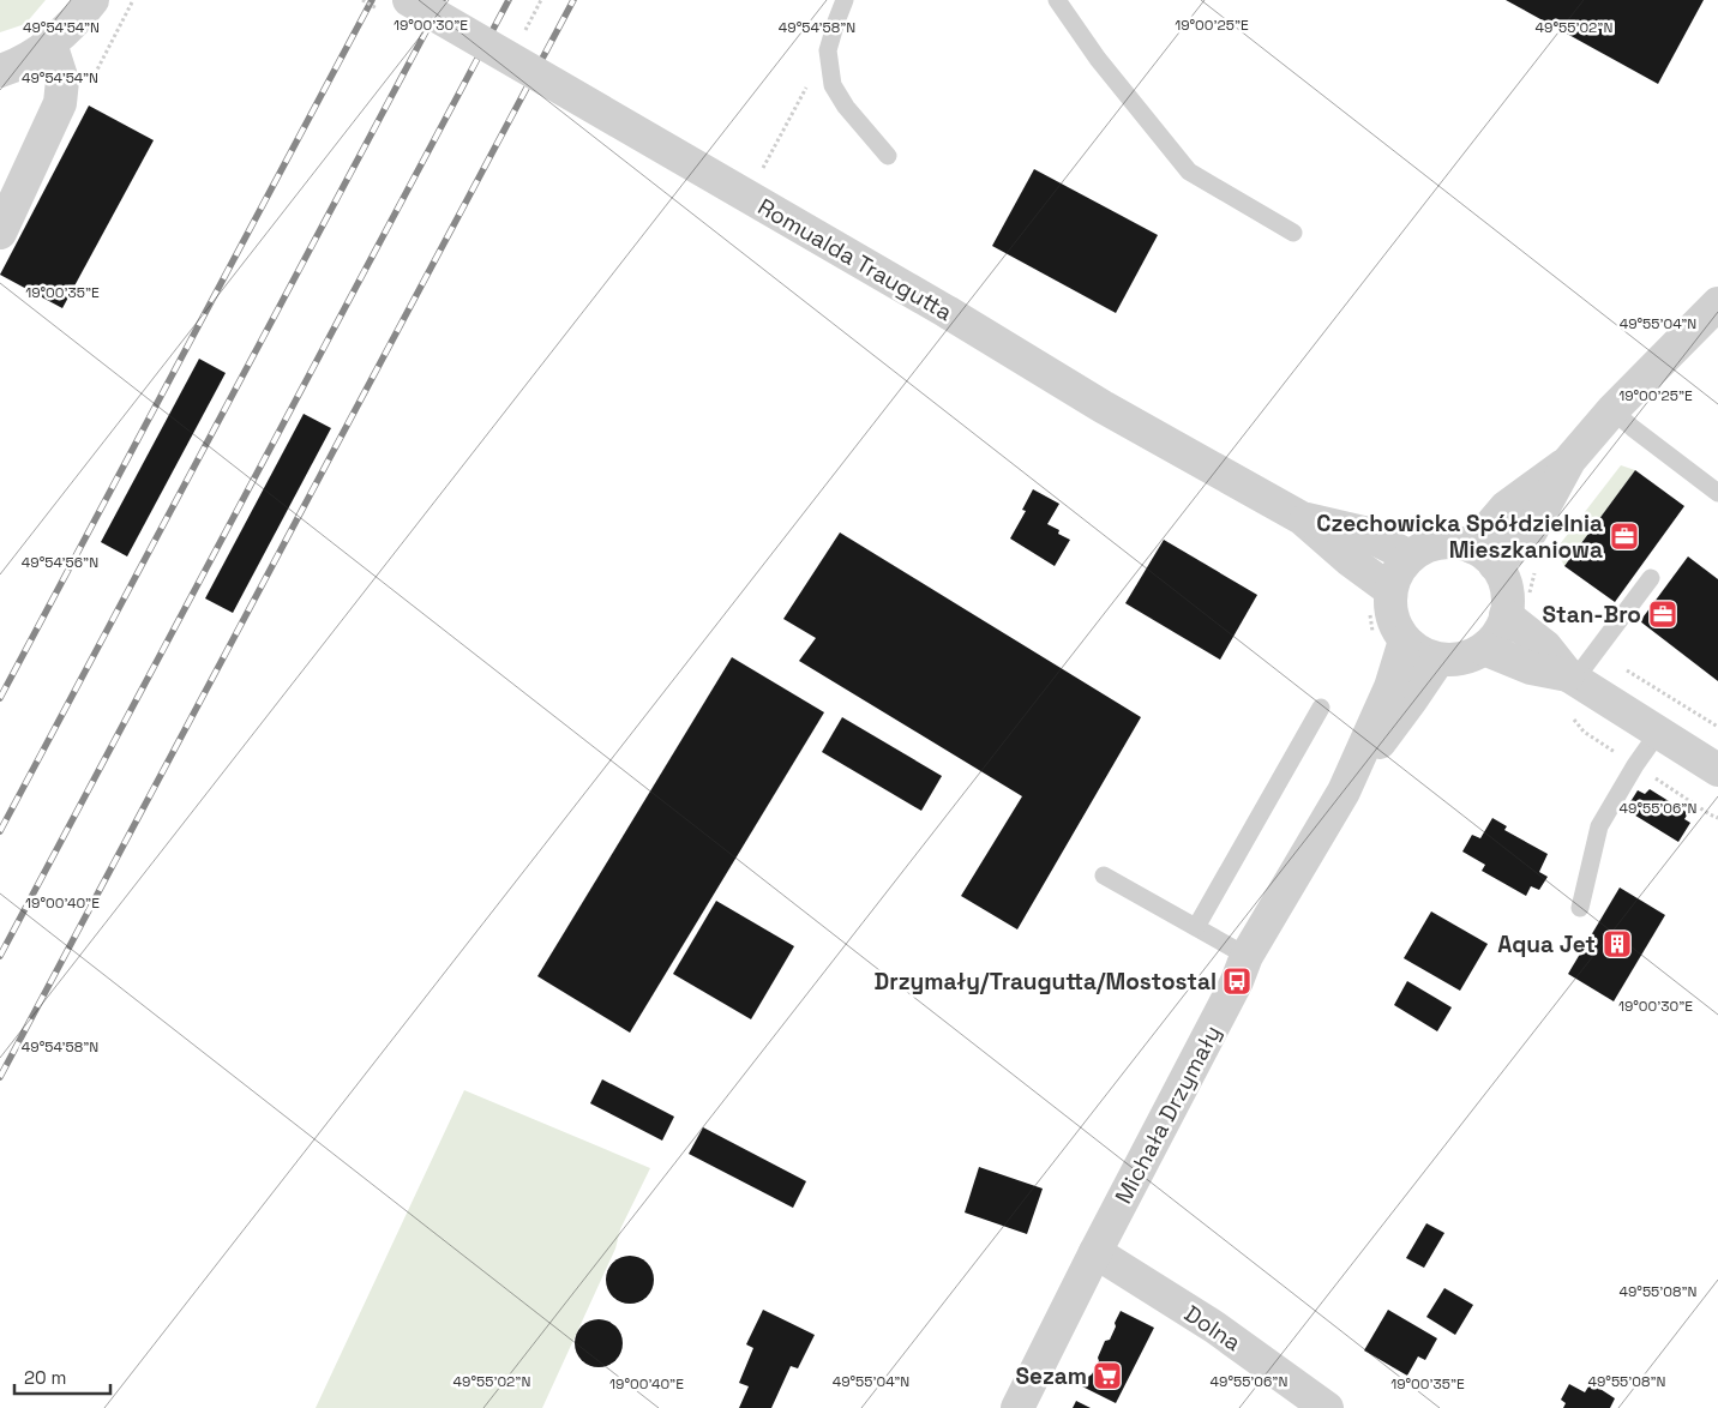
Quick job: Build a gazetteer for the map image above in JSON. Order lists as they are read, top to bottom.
{
  "streets": {
    "street": ["Romualda Traugutta", "Michała Drzymały", "Dolna"]
  },
  "crossings": [
    ["Michała Drzymały", "Dolna"]
  ],
  "places": {
    "office": ["Czechowicka Spółdzielnia Mieszkaniowa", "Stan-Bro"],
    "building": ["Aqua Jet"],
    "bus stop": ["Drzymały/Traugutta/Mostostal"],
    "supermarket": ["Sezam"]
  },
  "scale_bar": "20 m",
  "coordinates": [
    "19°00'30\"E",
    "19°00'25\"E",
    "49°54'54\"N",
    "49°54'58\"N",
    "49°55'02\"N",
    "19°00'35\"E",
    "49°55'04\"N",
    "49°54'56\"N",
    "49°55'06\"N",
    "19°00'40\"E",
    "49°55'08\"N"
  ]
}
